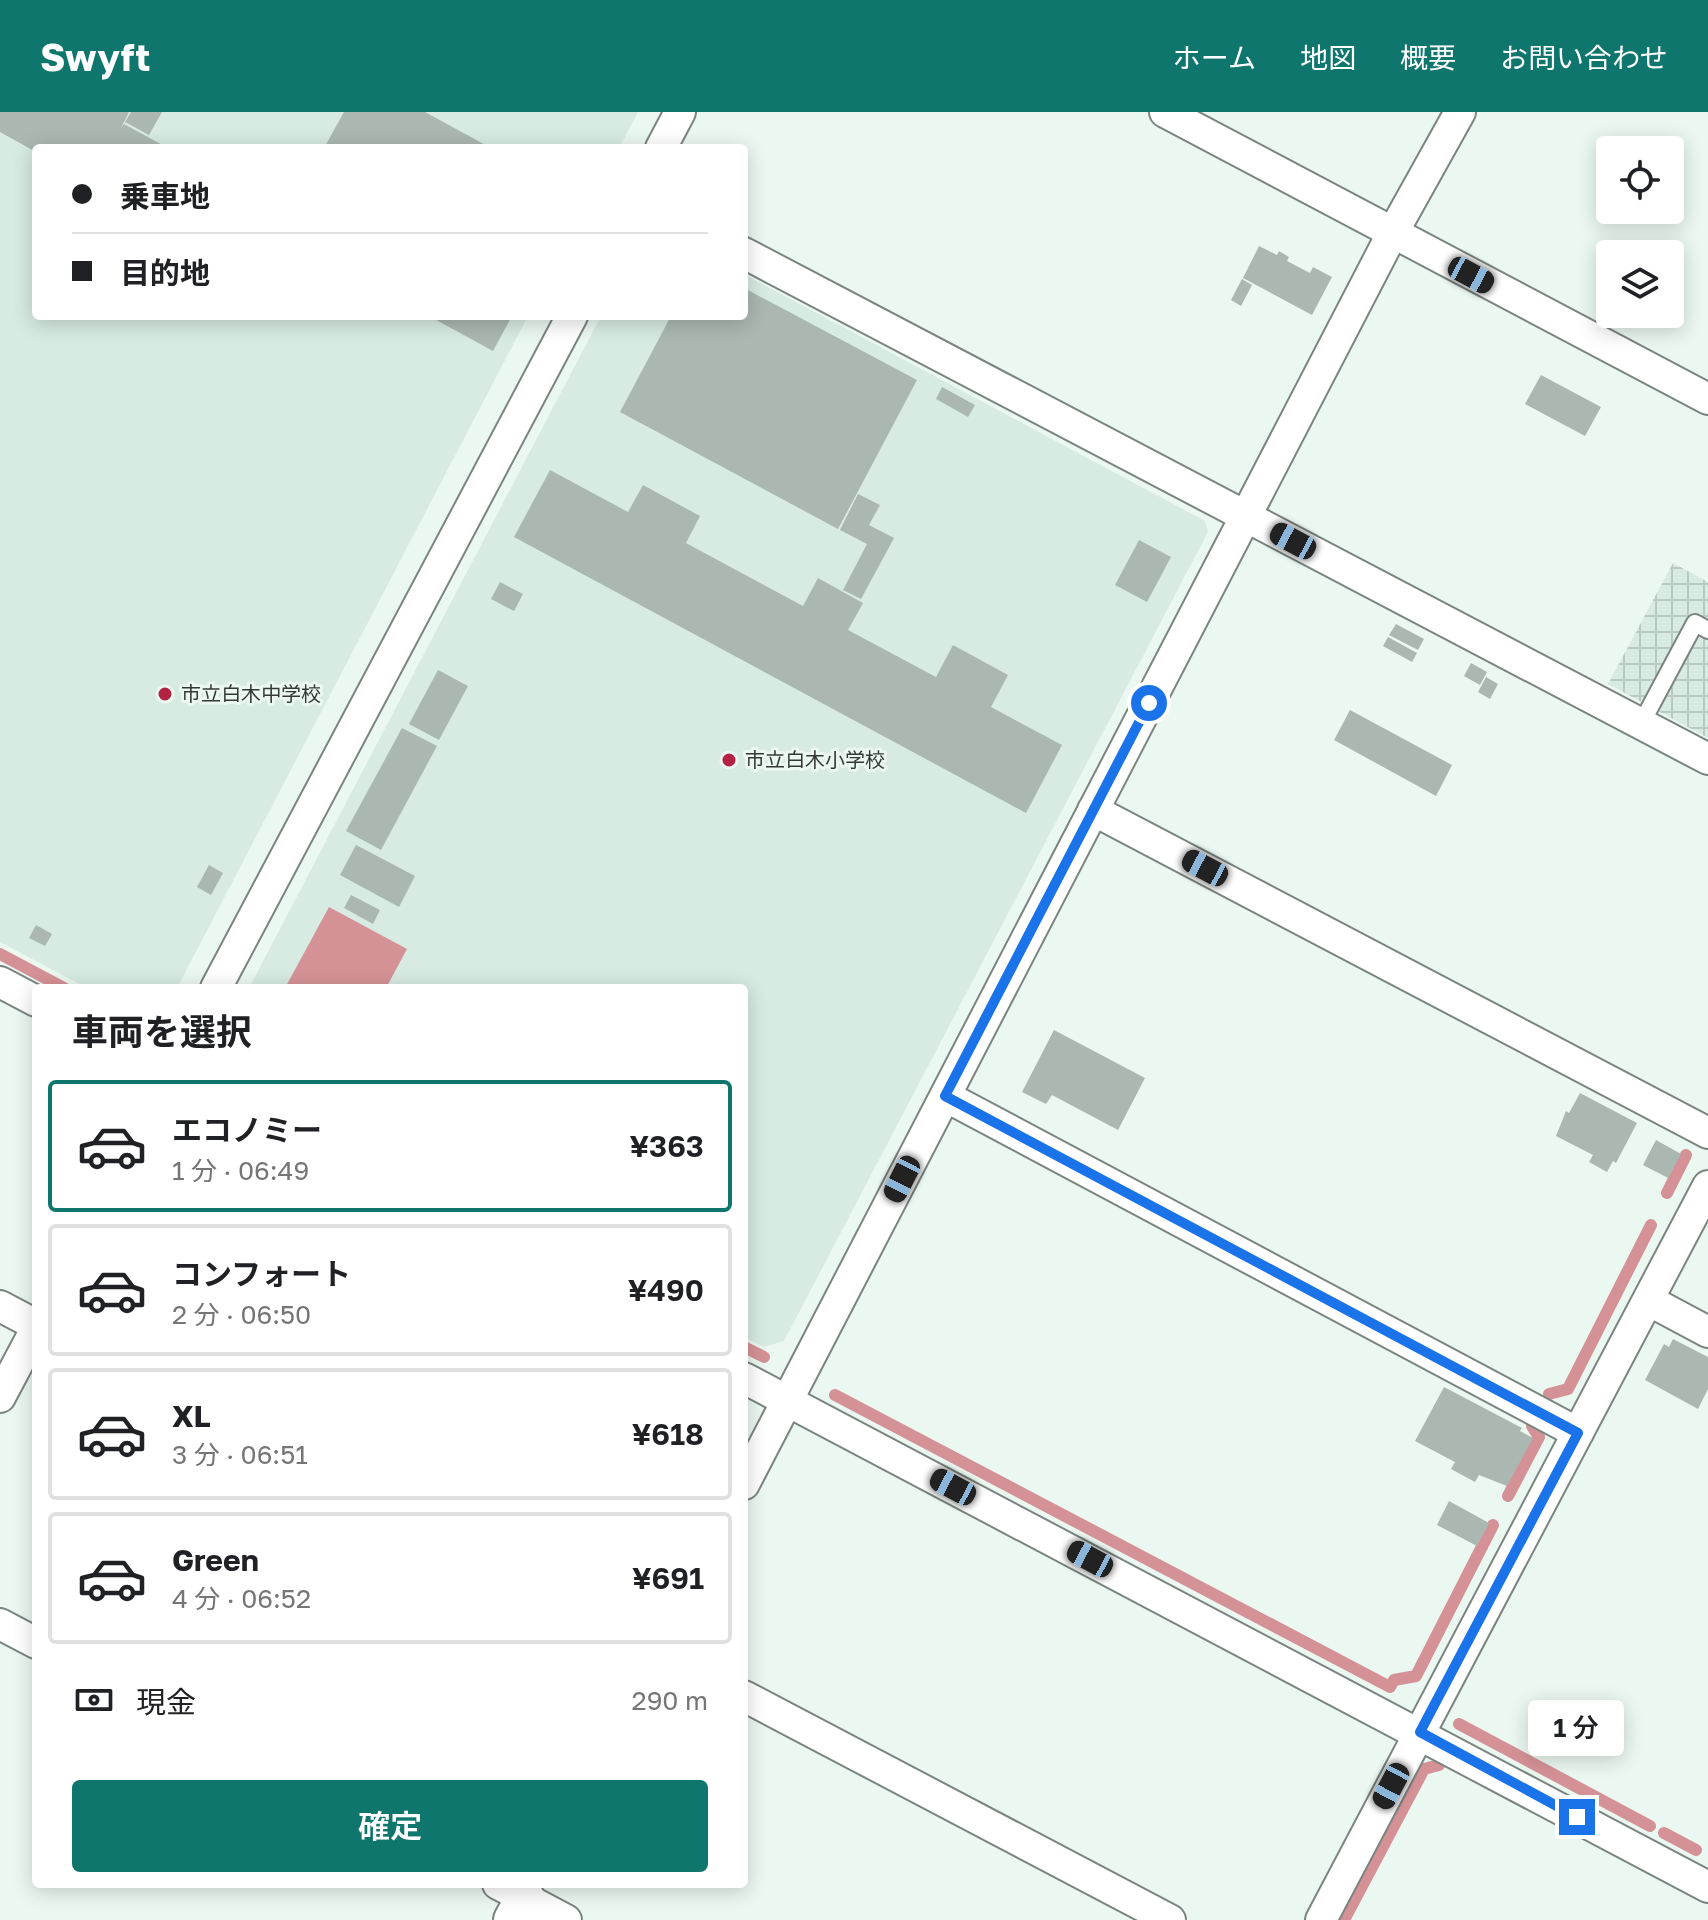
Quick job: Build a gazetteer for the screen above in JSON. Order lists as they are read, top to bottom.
{
  "places": ["市立白木中学校", "市立白木小学校"],
  "page": {
    "header": "Swyft",
    "nav": [
      "ホーム",
      "地図",
      "概要",
      "お問い合わせ"
    ],
    "banner": ["乗車地", "目的地"],
    "heading": "車両を選択",
    "list": [
      {
        "name": "エコノミー",
        "note": "1 分 · 06:49",
        "value": "¥363"
      },
      {
        "name": "コンフォート",
        "note": "2 分 · 06:50",
        "value": "¥490"
      },
      {
        "name": "XL",
        "note": "3 分 · 06:51",
        "value": "¥618"
      },
      {
        "name": "Green",
        "note": "4 分 · 06:52",
        "value": "¥691"
      }
    ],
    "pay": ["現金", "290 m"],
    "bubble": "1 分",
    "buttons": "確定"
  }
}
